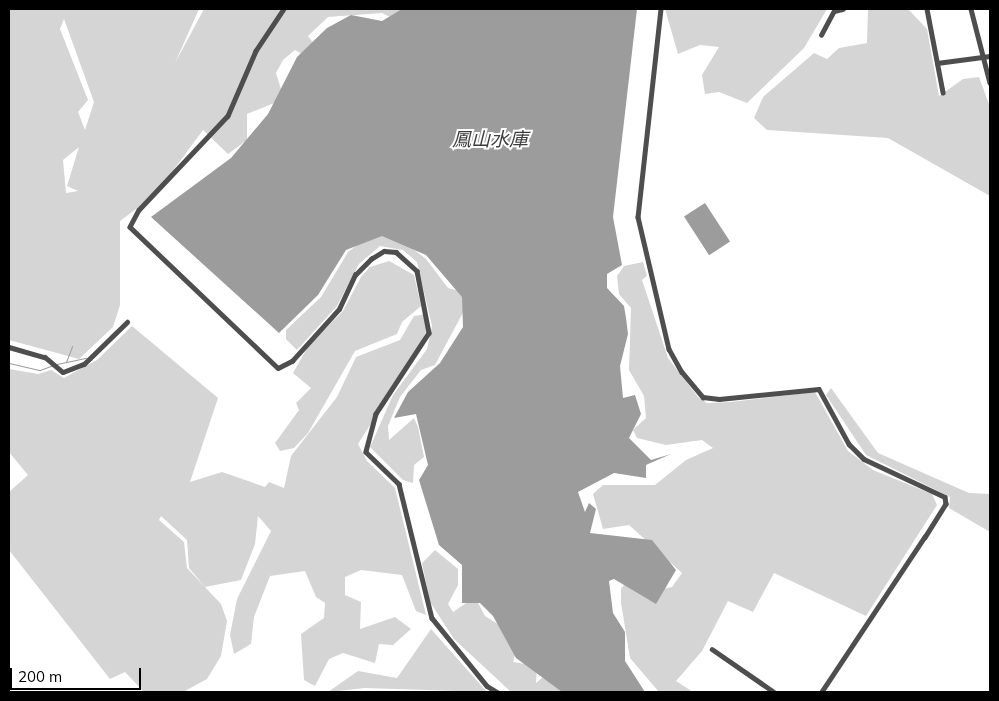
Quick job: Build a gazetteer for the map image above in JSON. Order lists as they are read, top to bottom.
{
  "water": ["鳳山水庫"],
  "scale_bar": "200 m"
}
